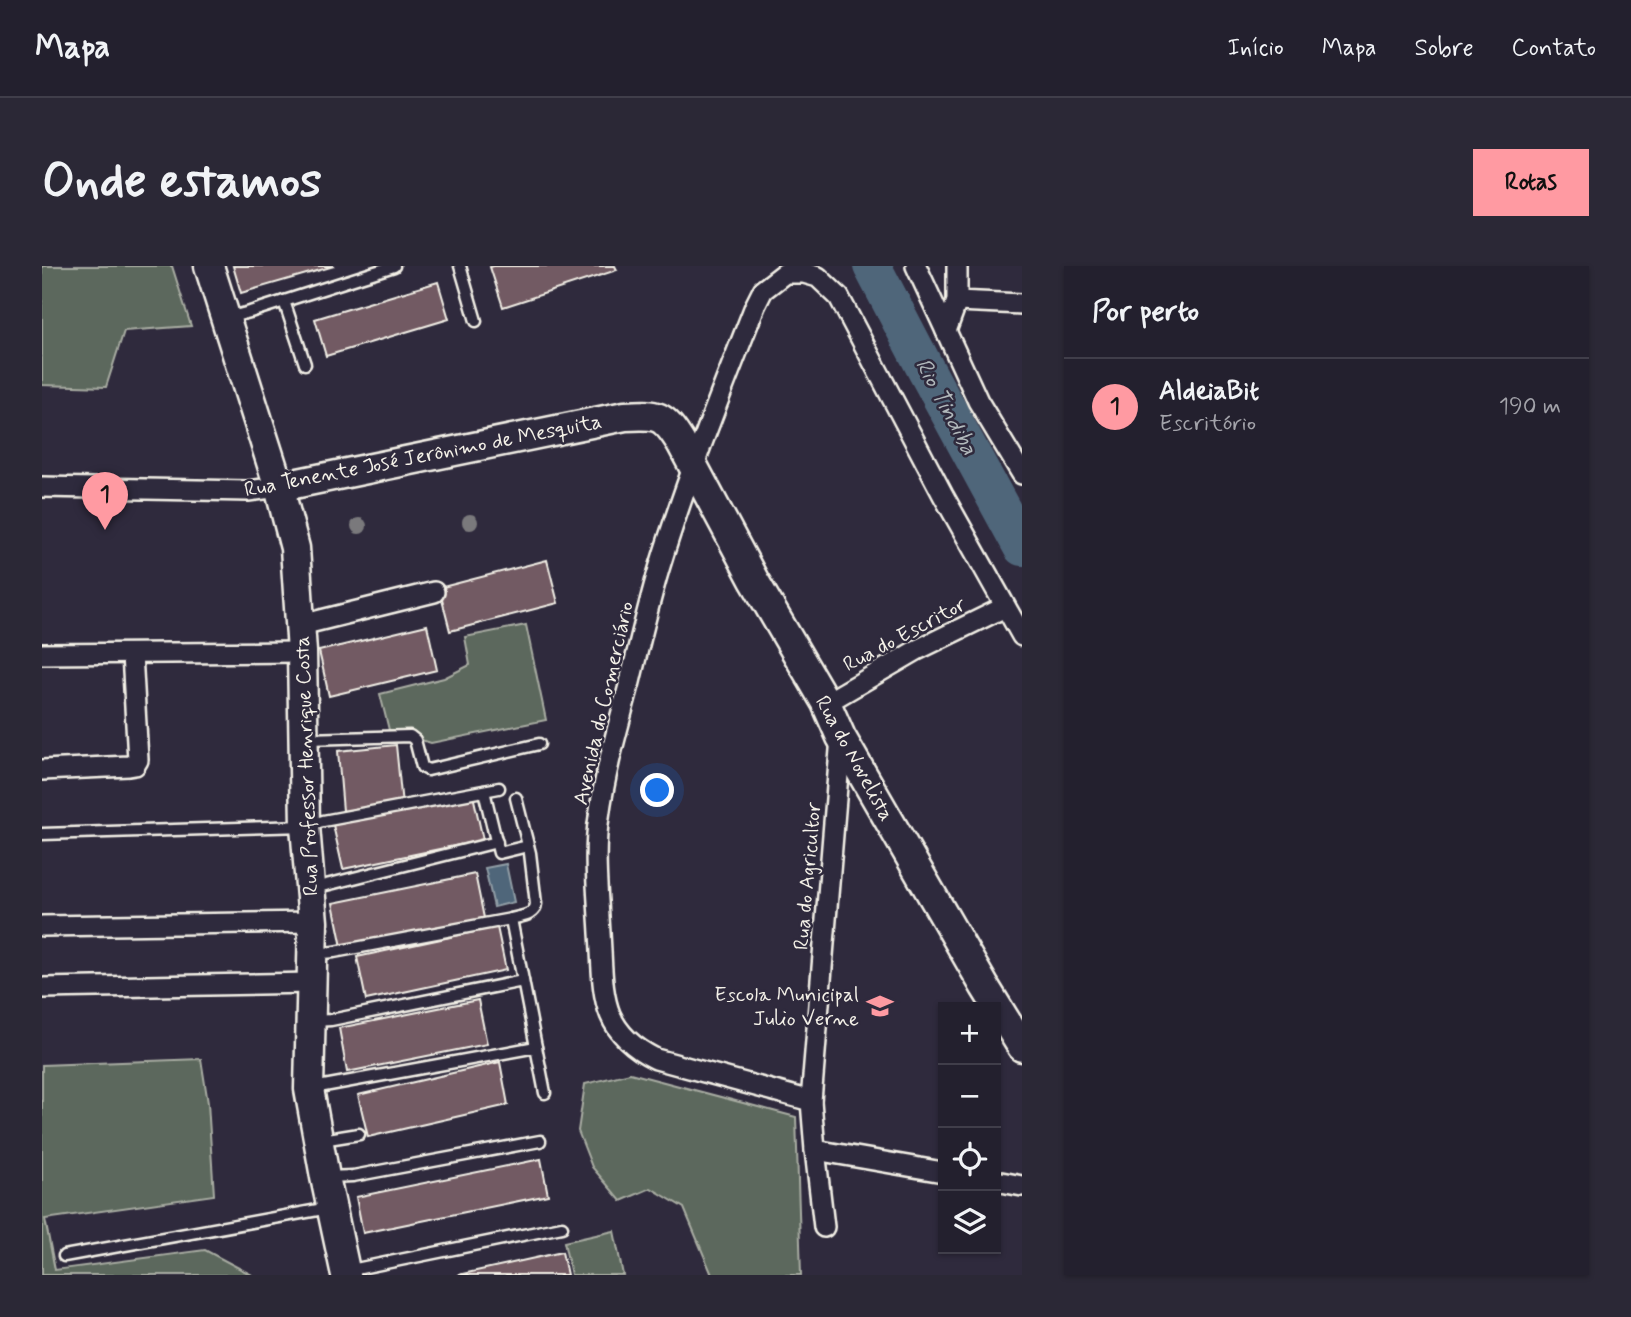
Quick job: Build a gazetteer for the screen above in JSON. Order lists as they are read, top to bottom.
{
  "streets": {
    "street": [
      "Rua Tenente José Jerônimo de Mesquita",
      "Rua do Escritor",
      "Avenida do Comerciário",
      "Rua do Novelista",
      "Rua Professor Henrique Costa",
      "Rua do Agricultor"
    ]
  },
  "crossings": [
    ["Rua Tenente José Jerônimo de Mesquita", "Avenida do Comerciário"],
    ["Rua Tenente José Jerônimo de Mesquita", "Rua do Novelista"],
    ["Rua Tenente José Jerônimo de Mesquita", "Rua Professor Henrique Costa"],
    ["Rua do Escritor", "Avenida do Comerciário"],
    ["Rua do Escritor", "Rua do Novelista"],
    ["Avenida do Comerciário", "Rua do Novelista"],
    ["Avenida do Comerciário", "Rua do Agricultor"],
    ["Rua do Novelista", "Rua do Agricultor"]
  ],
  "water": ["Rio Tindiba"],
  "places": {
    "school or university": ["Escola Municipal Julio Verne"]
  },
  "page": {
    "header": "Mapa",
    "nav": [
      "Início",
      "Mapa",
      "Sobre",
      "Contato"
    ],
    "buttons": "Rotas",
    "title": "Onde estamos",
    "heading": "Por perto",
    "list": [
      {
        "mark": "1",
        "name": "AldeiaBit",
        "note": "Escritório",
        "value": "190 m"
      }
    ],
    "pins": "1",
    "map_buttons": ["+", "−"]
  }
}
